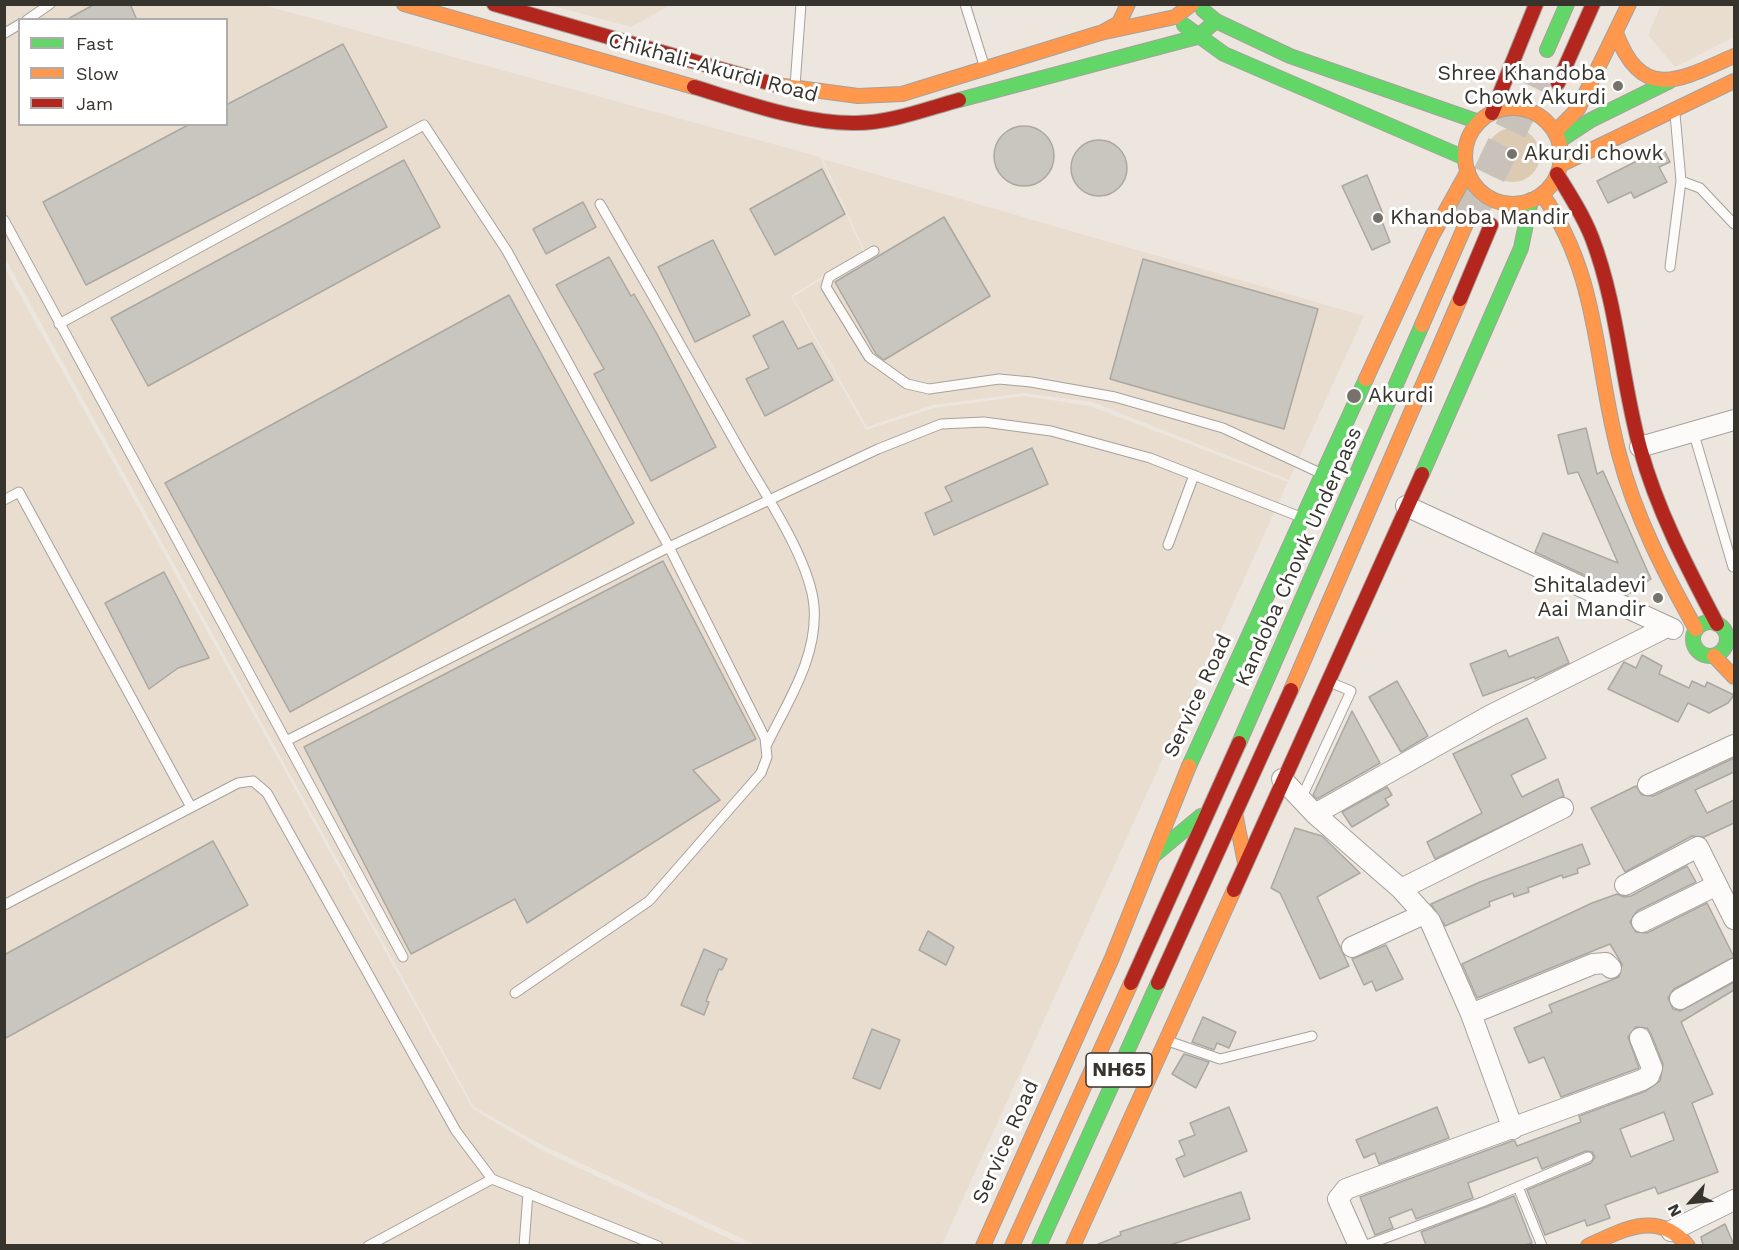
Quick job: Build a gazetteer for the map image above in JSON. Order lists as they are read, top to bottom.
{
  "streets": {
    "main road": [
      "Chikhali-Akurdi Road",
      "Kandoba Chowk Underpass",
      "Service Road",
      "NH65"
    ]
  },
  "crossings": [
    ["Kandoba Chowk Underpass", "NH65"]
  ],
  "places": [
    "Shree Khandoba Chowk Akurdi",
    "Akurdi chowk",
    "Khandoba Mandir",
    "Akurdi",
    "Shitaladevi Aai Mandir"
  ],
  "legend": ["Fast", "Slow", "Jam"],
  "north": "bottom left"
}
